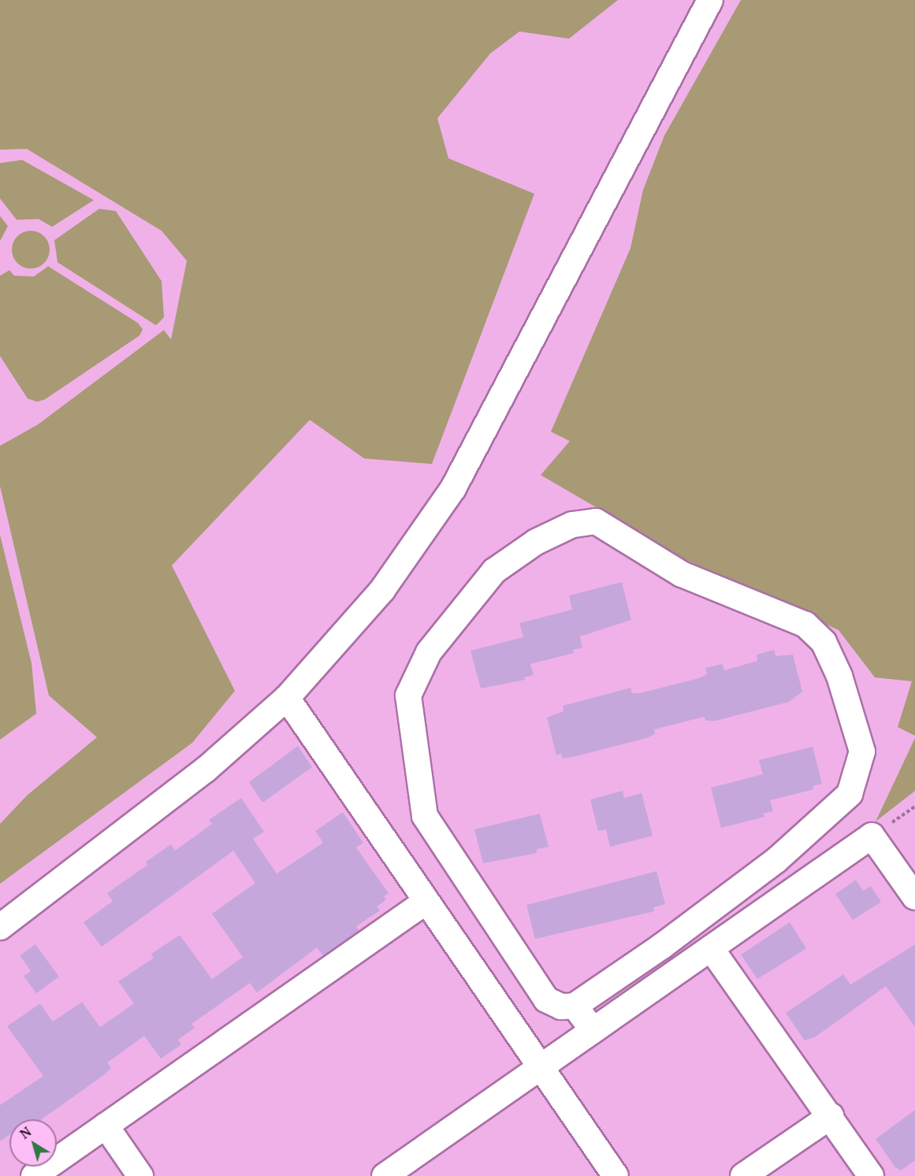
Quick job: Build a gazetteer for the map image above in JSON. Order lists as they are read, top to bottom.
{
  "north": "top left"
}
